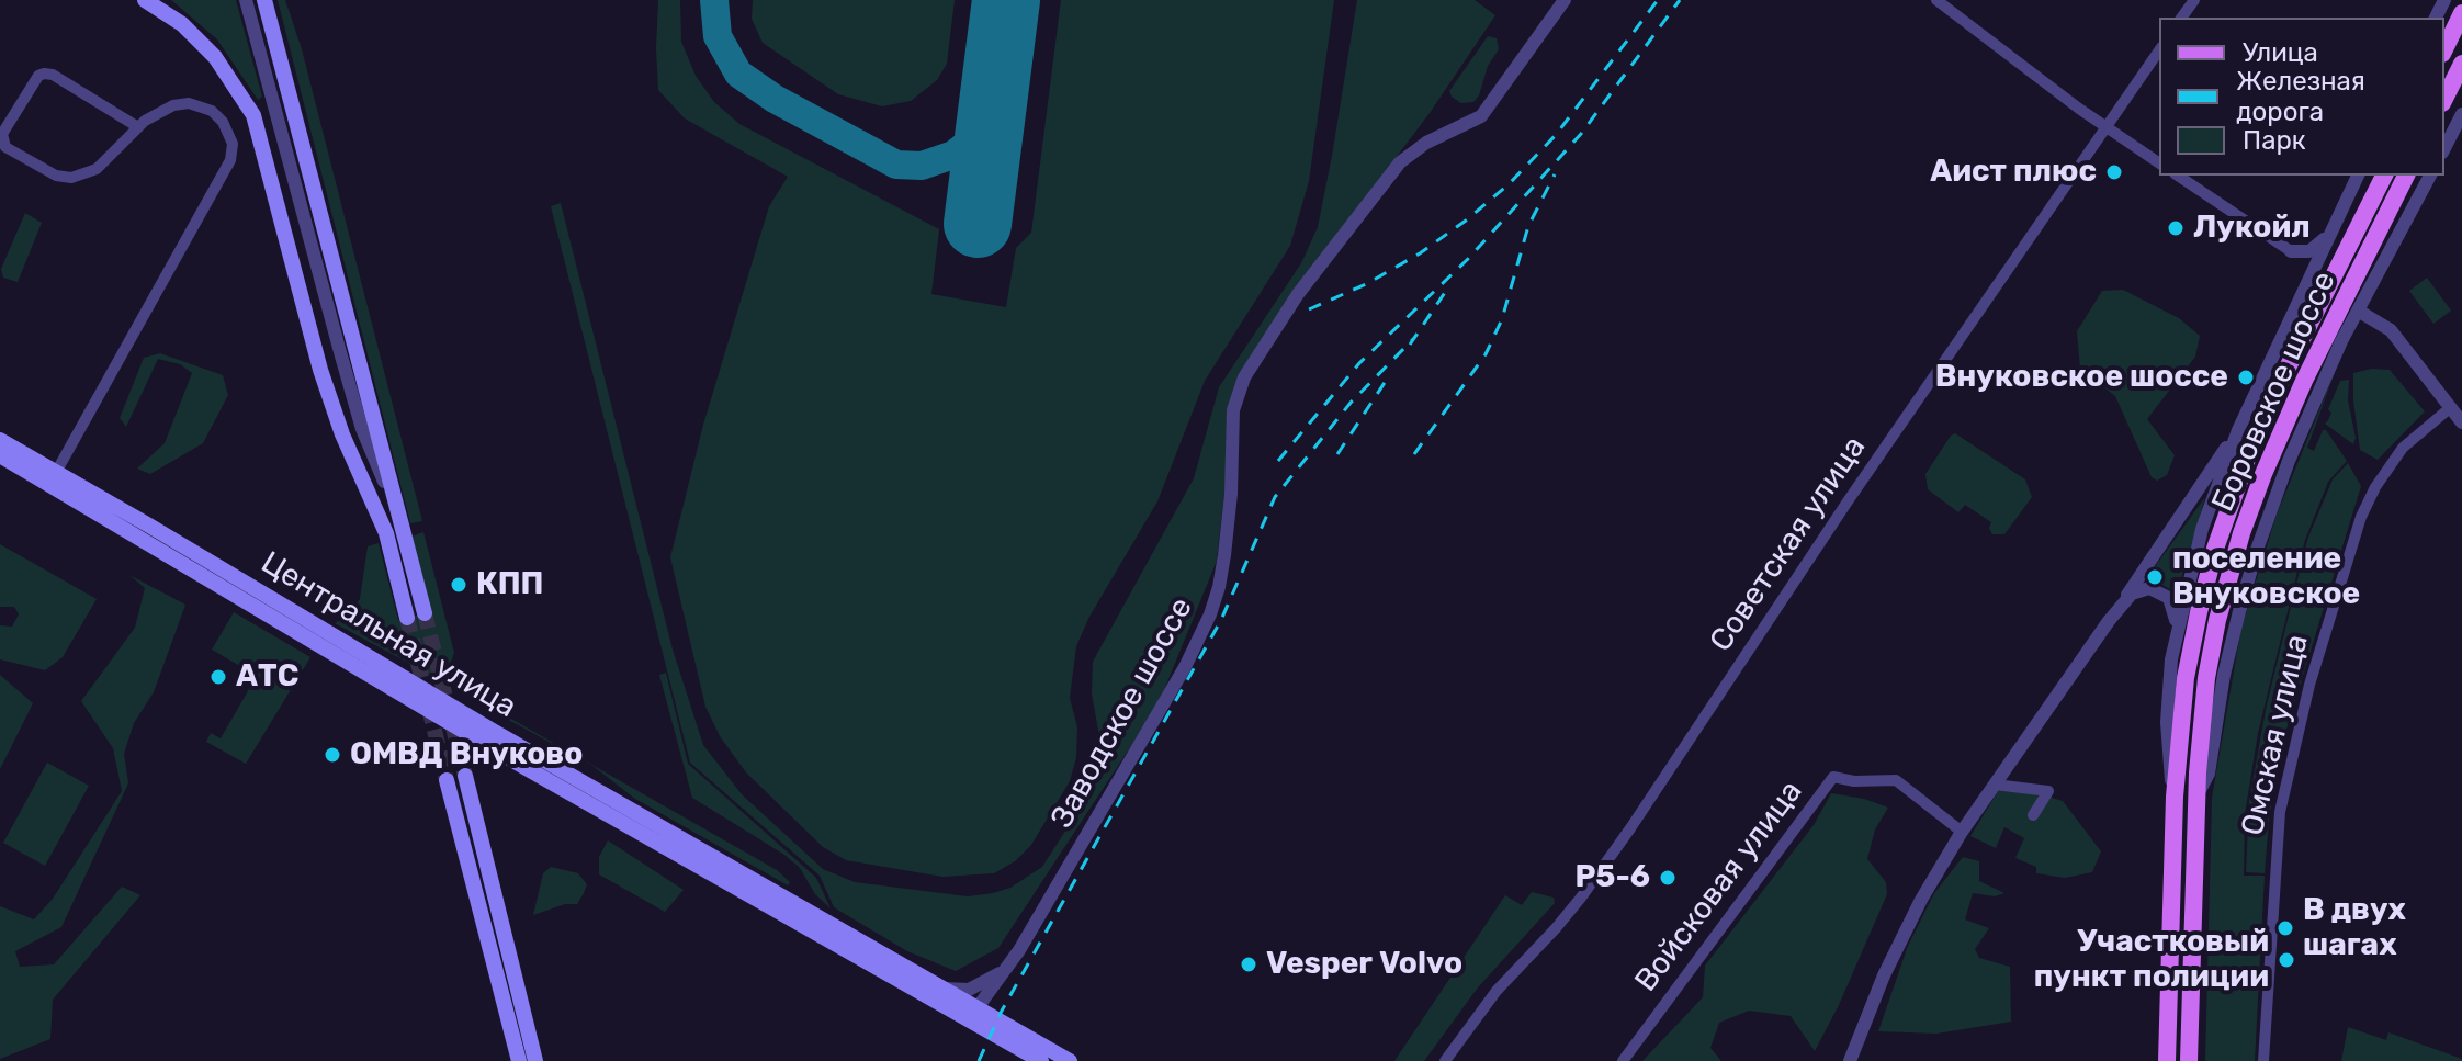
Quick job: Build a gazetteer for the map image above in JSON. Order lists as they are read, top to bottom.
{
  "streets": {
    "main road": ["Боровское шоссе", "Центральная улица"],
    "street": [
      "Советская улица",
      "Заводское шоссе",
      "Омская улица",
      "Войсковая улица"
    ]
  },
  "crossings": [
    ["Центральная улица", "Заводское шоссе"]
  ],
  "places": [
    "Аист плюс",
    "Лукойл",
    "Внуковское шоссе",
    "поселение Внуковское",
    "КПП",
    "АТС",
    "ОМВД Внуково",
    "Р5-6",
    "В двух шагах",
    "Участковый пункт полиции",
    "Vesper Volvo"
  ],
  "legend": ["Улица", "Железная дорога", "Парк"]
}
